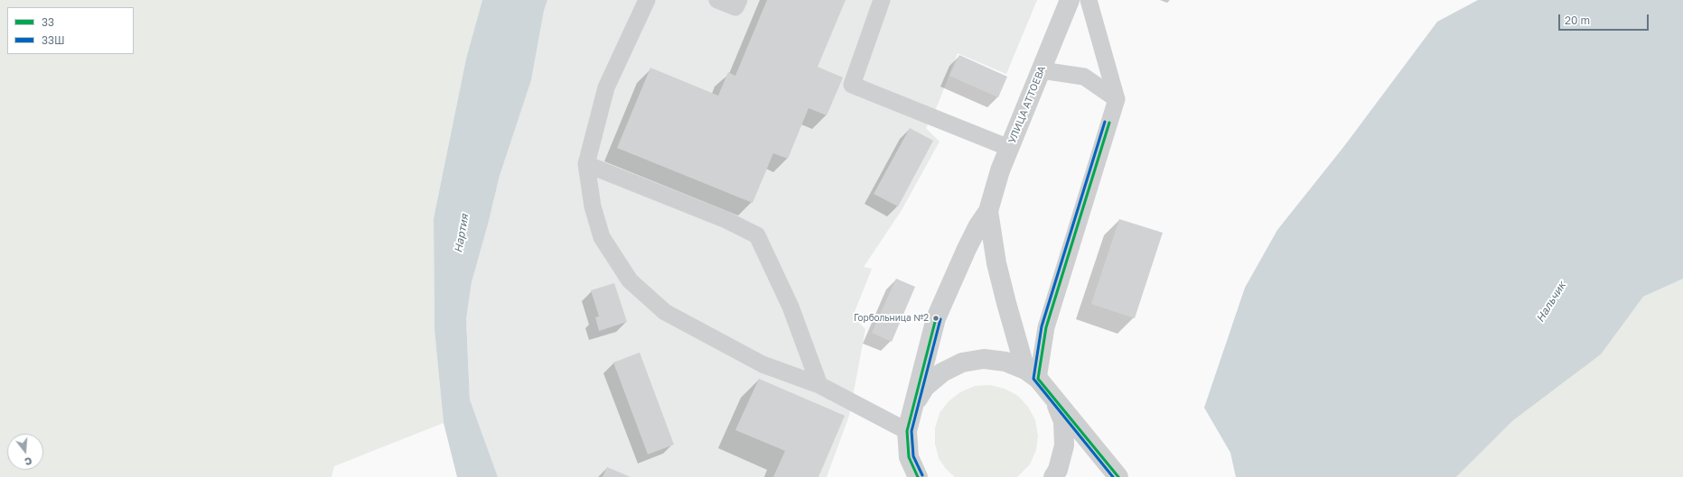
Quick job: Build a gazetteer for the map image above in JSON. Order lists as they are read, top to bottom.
{
  "streets": {
    "street": ["УЛИЦА АТТОЕВА"]
  },
  "water": ["Нартия", "Нальчик"],
  "places": ["Горбольница №2"],
  "lines": ["transit line 33Ш", "transit line 33"],
  "legend": ["33", "33Ш"],
  "scale_bar": "20 m",
  "north": "bottom"
}
